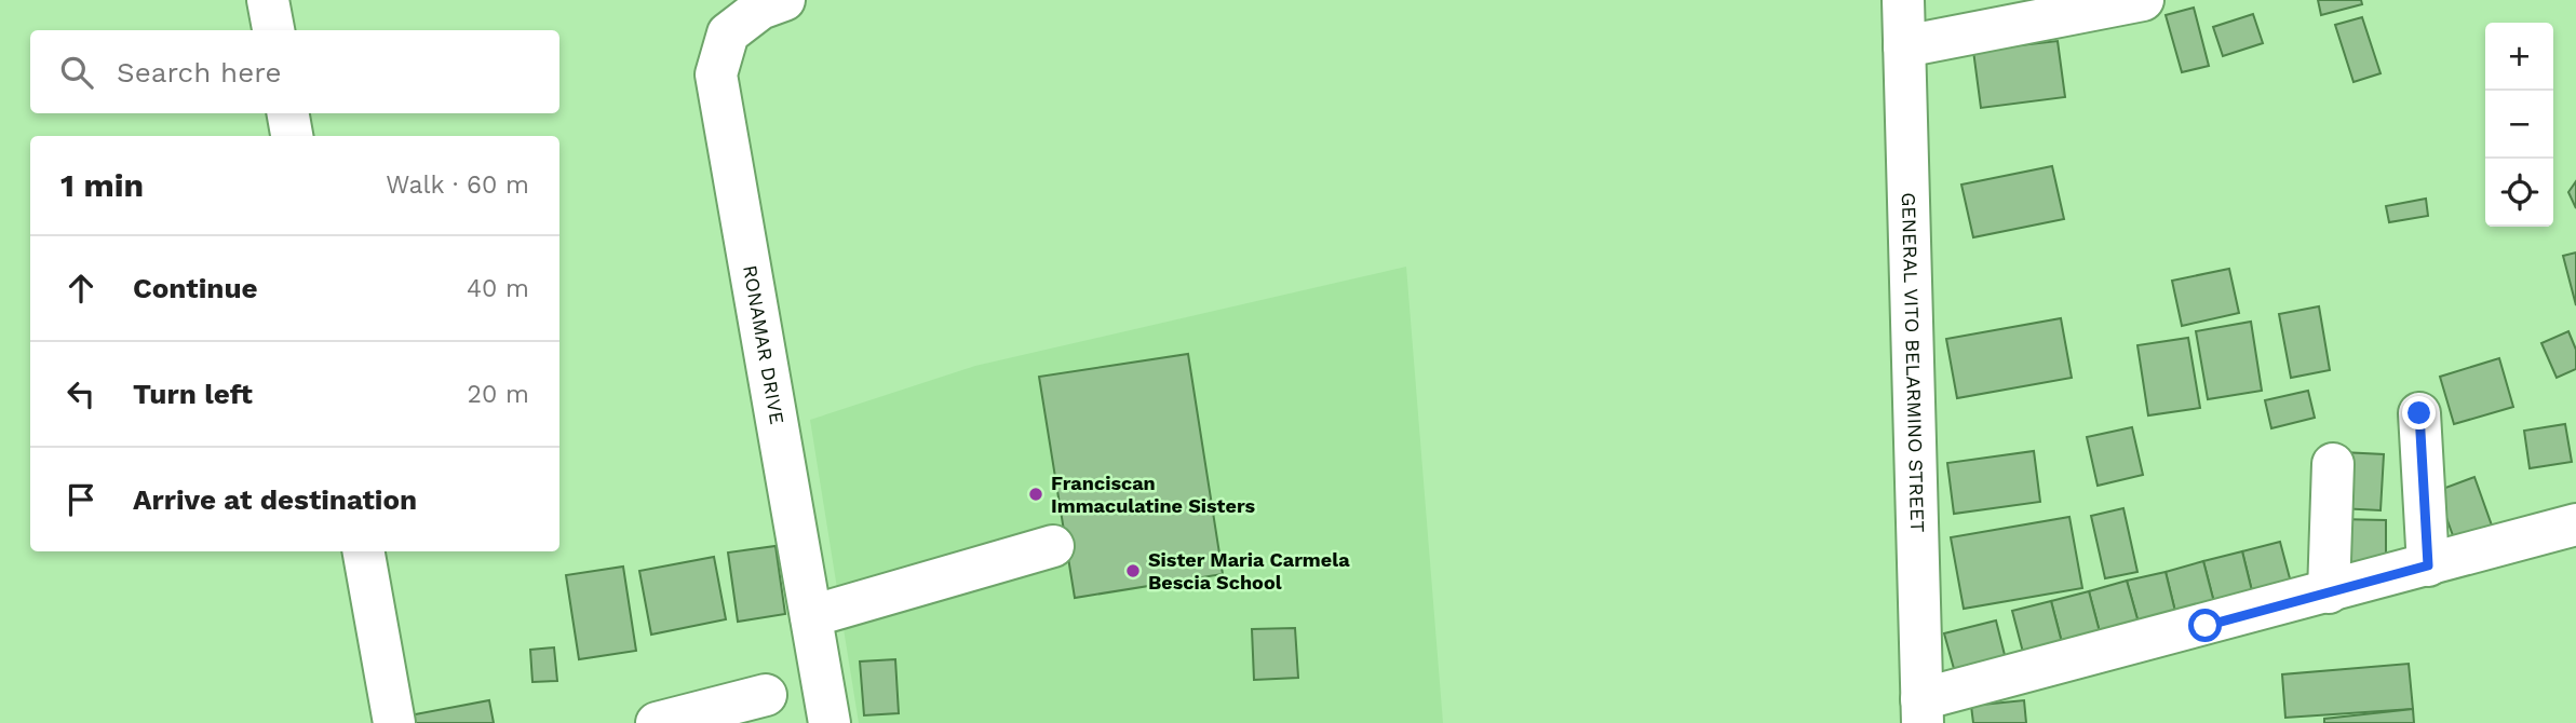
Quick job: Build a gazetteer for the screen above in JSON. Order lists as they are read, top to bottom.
{
  "streets": {
    "street": ["RONAMAR DRIVE", "GENERAL VITO BELARMINO STREET"]
  },
  "places": ["Franciscan Immaculatine Sisters", "Sister Maria Carmela Bescia School"],
  "page": {
    "map_buttons": ["+", "−"],
    "search": "Search here",
    "heading": ["1 min", "Walk · 60 m"],
    "list": [
      ["Continue", "40 m"],
      ["Turn left", "20 m"],
      "Arrive at destination"
    ]
  }
}
